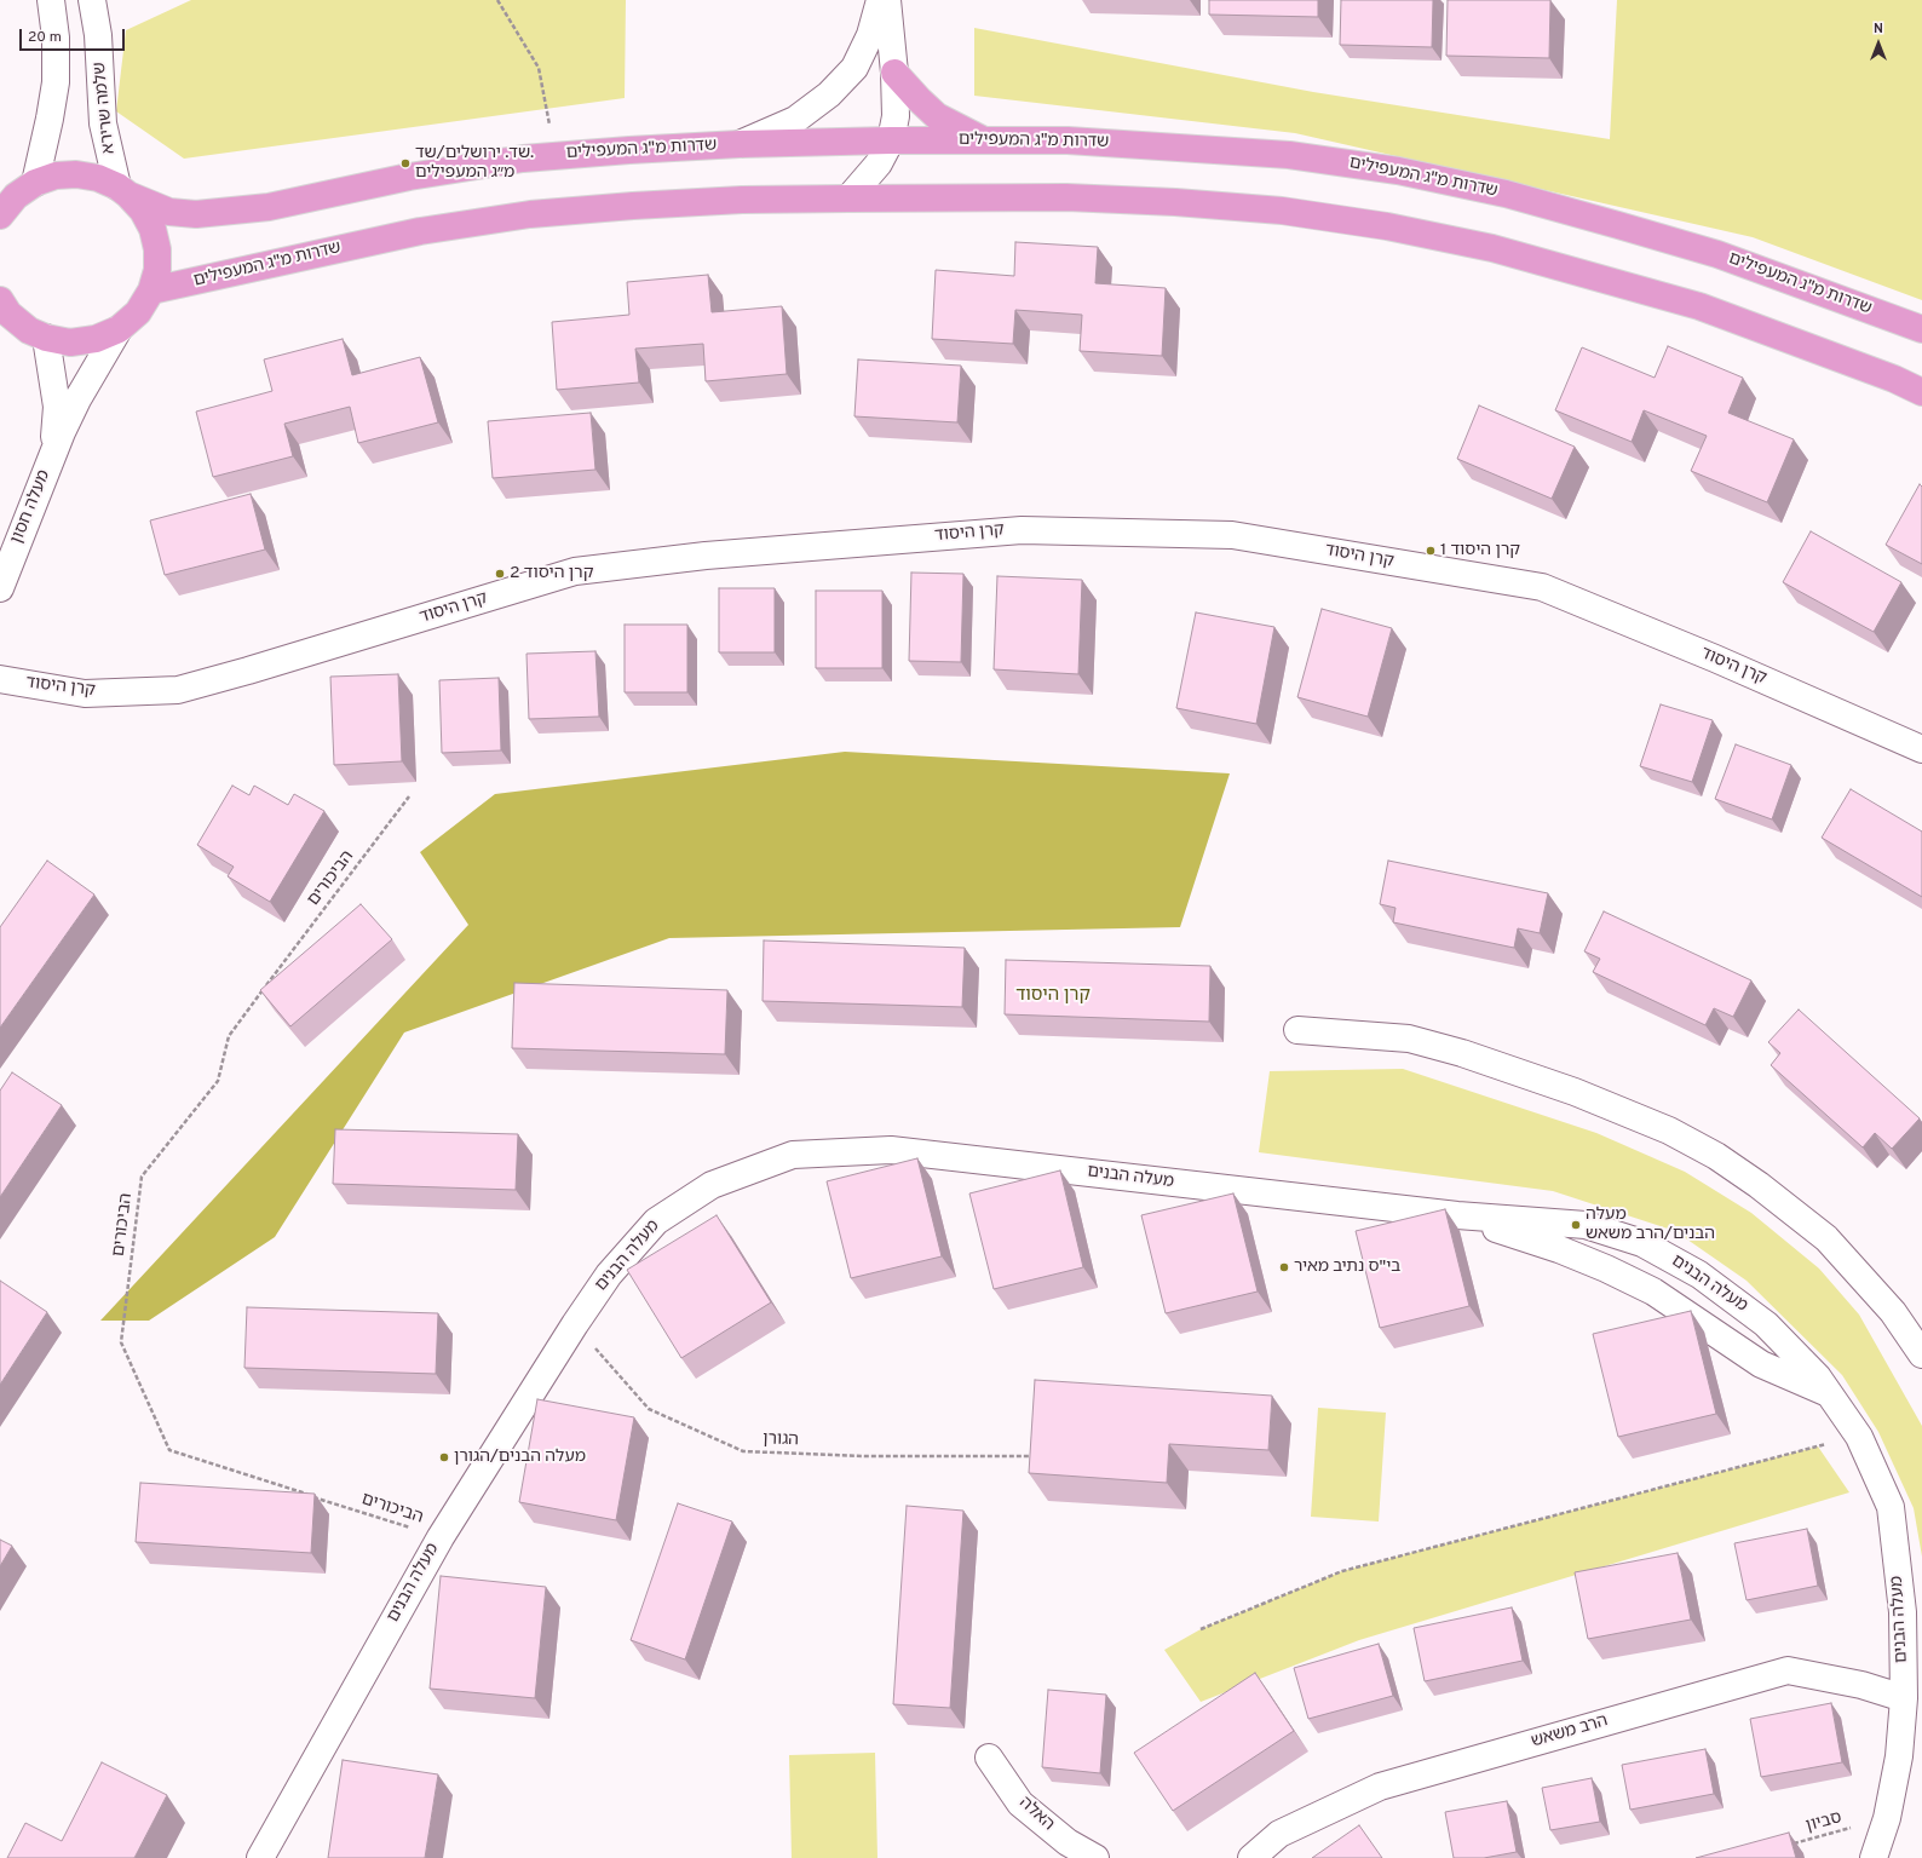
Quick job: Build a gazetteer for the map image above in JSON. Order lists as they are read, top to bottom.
{
  "streets": {
    "main road": ["שדרות מ\"ג המעפילים"],
    "street": [
      "שלמה שרירא",
      "מעלה חסון",
      "קרן היסוד",
      "מעלה הבנים",
      "הרב משאש",
      "האלה"
    ],
    "path": ["הביכורים", "הגורן", "סביון"]
  },
  "crossings": [
    ["שלמה שרירא", "שדרות מ\"ג המעפילים"],
    ["הביכורים", "מעלה הבנים"],
    ["מעלה הבנים", "הגורן"],
    ["מעלה הבנים", "הרב משאש"],
    ["מעלה הבנים", "סביון"]
  ],
  "districts": ["קרן היסוד"],
  "places": [
    "שד. ירושלים/שד. מ״ג המעפילים",
    "קרן היסוד 1",
    "קרן היסוד 2",
    "מעלה הבנים/הרב משאש",
    "בי\"ס נתיב מאיר",
    "מעלה הבנים/הגורן"
  ],
  "scale_bar": "20 m",
  "north": "top"
}
